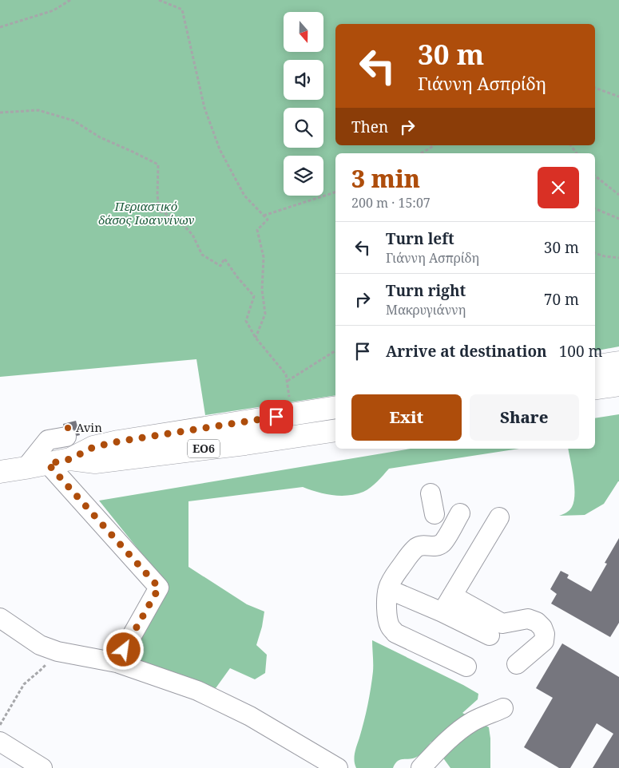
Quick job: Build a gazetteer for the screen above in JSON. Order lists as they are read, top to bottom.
{
  "streets": {
    "main road": ["ΕΟ6"]
  },
  "parks": ["Περιαστικό δάσος Ιωαννίνων"],
  "places": ["Avin"],
  "north": "bottom",
  "page": {
    "turn": ["30 m", "Γιάννη Ασπρίδη"],
    "then": "Then",
    "heading": ["3 min", "200 m · 15:07"],
    "list": [
      {
        "name": "Turn left",
        "note": "Γιάννη Ασπρίδη",
        "value": "30 m"
      },
      {
        "name": "Turn right",
        "note": "Μακρυγιάννη",
        "value": "70 m"
      },
      {
        "name": "Arrive at destination",
        "value": "100 m"
      }
    ],
    "buttons": ["Exit", "Share"]
  }
}
